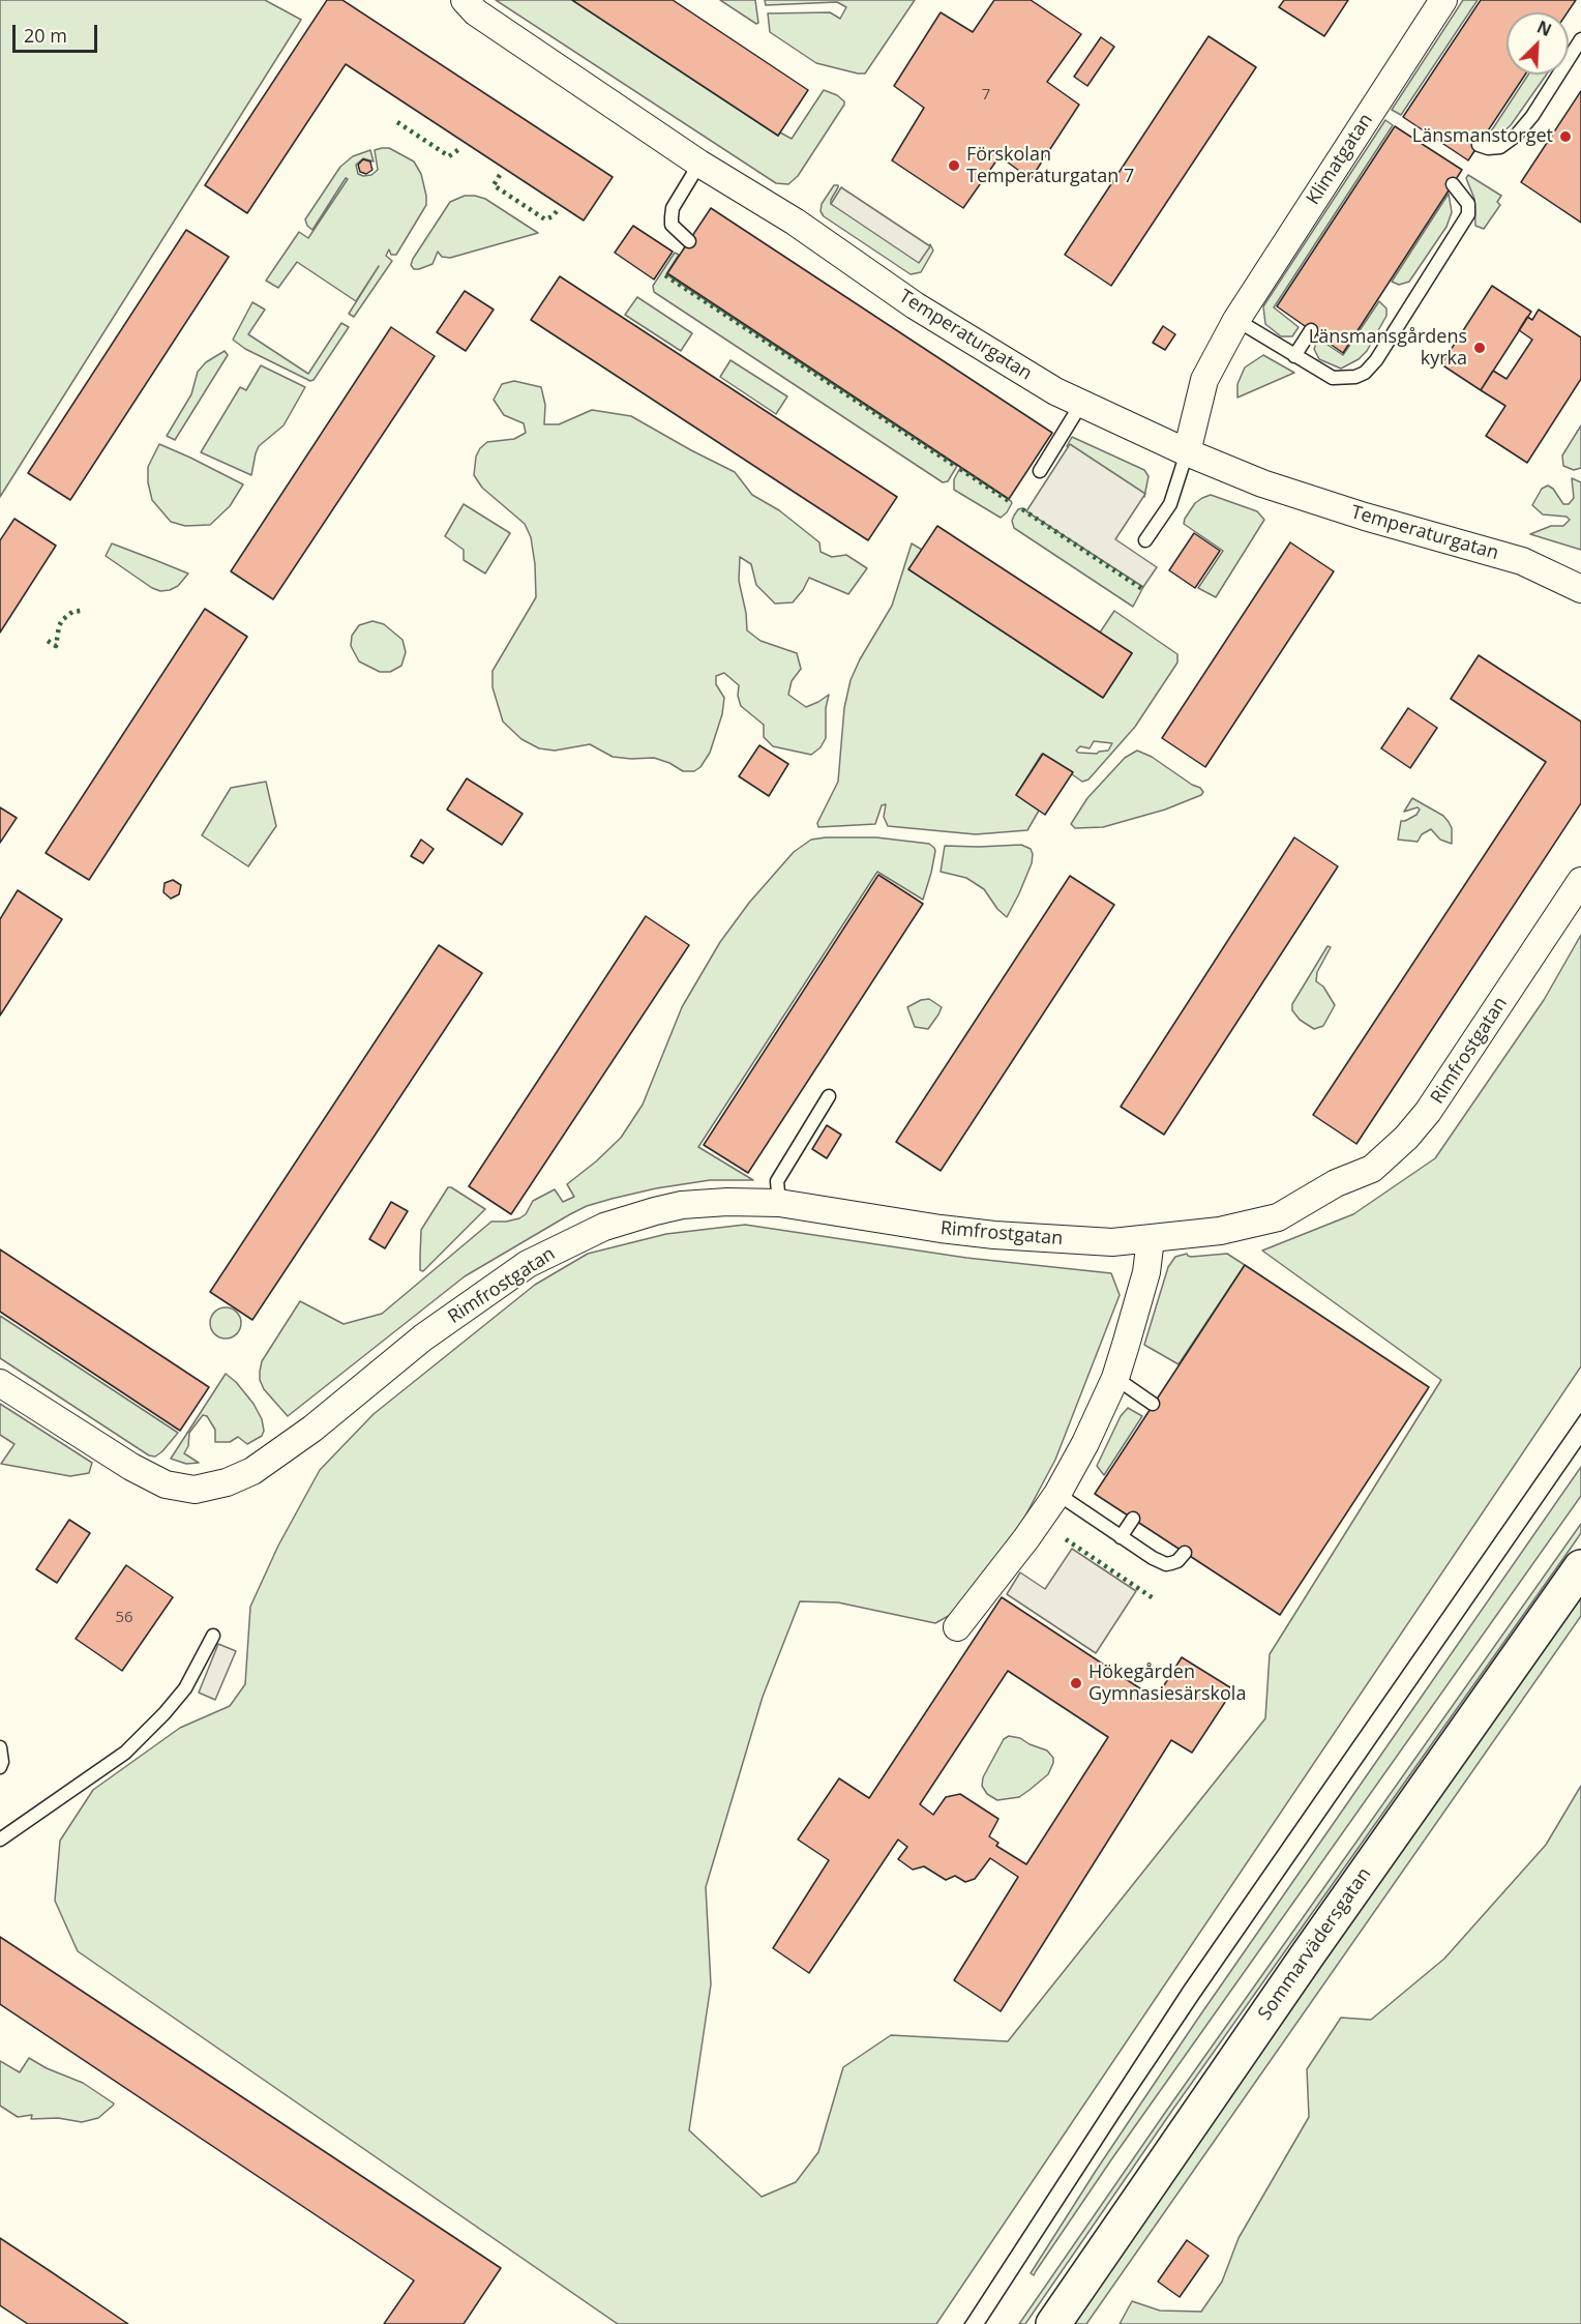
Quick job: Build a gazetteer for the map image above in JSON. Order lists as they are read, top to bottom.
{
  "streets": {
    "street": [
      "Klimatgatan",
      "Temperaturgatan",
      "Rimfrostgatan",
      "Sommarvädersgatan"
    ]
  },
  "crossings": [
    ["Klimatgatan", "Temperaturgatan"]
  ],
  "places": [
    "Länsmanstorget",
    "Förskolan Temperaturgatan 7",
    "Länsmansgårdens kyrka",
    "Hökegården Gymnasiesärskola"
  ],
  "house_numbers": ["7", "56"],
  "scale_bar": "20 m",
  "north": "top right"
}
